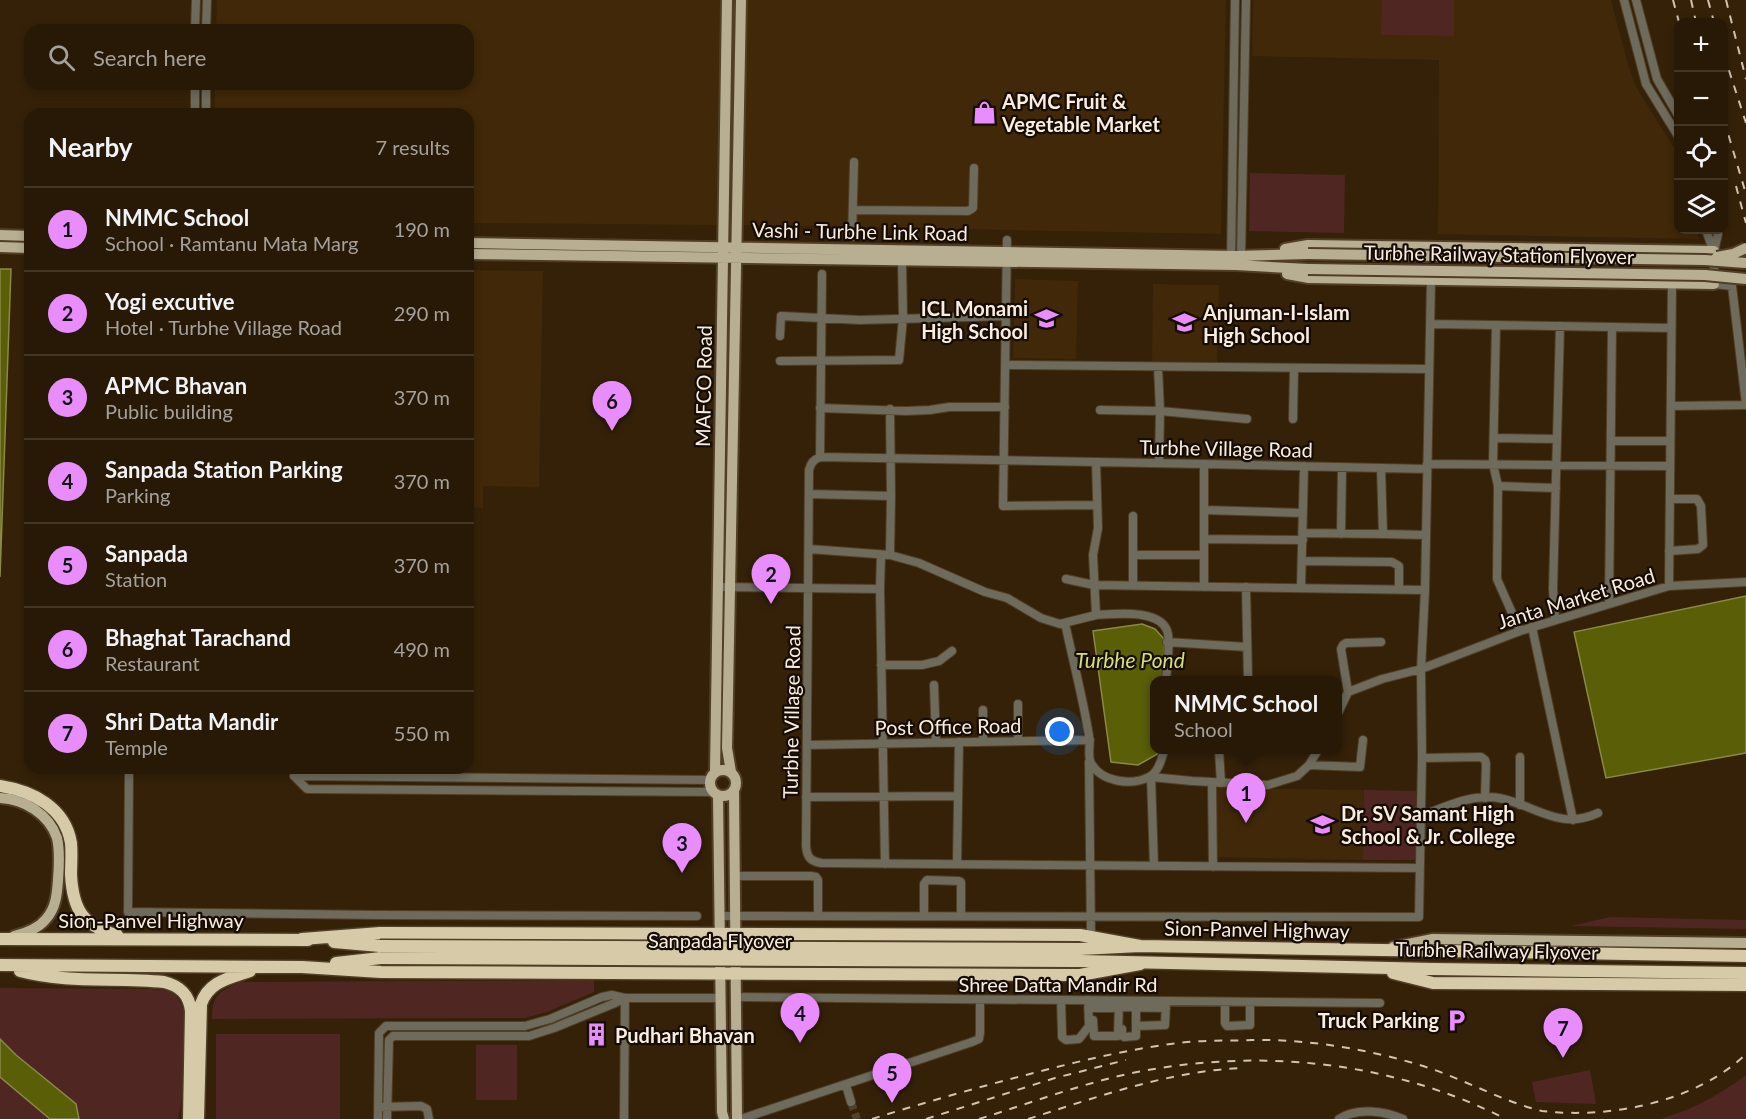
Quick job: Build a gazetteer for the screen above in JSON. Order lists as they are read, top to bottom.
{
  "streets": {
    "highway": ["Sion-Panvel Highway", "Sanpada Flyover", "Turbhe Railway Flyover"],
    "main road": ["Vashi - Turbhe Link Road", "Turbhe Railway Station Flyover", "MAFCO Road"],
    "street": [
      "Turbhe Village Road",
      "Janta Market Road",
      "Post Office Road",
      "Shree Datta Mandir Rd"
    ]
  },
  "crossings": [
    ["Vashi - Turbhe Link Road", "Turbhe Railway Station Flyover"],
    ["Vashi - Turbhe Link Road", "MAFCO Road"],
    ["Turbhe Village Road", "Post Office Road"],
    ["Sion-Panvel Highway", "Sanpada Flyover"],
    ["Sion-Panvel Highway", "Turbhe Railway Flyover"]
  ],
  "water": ["Turbhe Pond"],
  "places": {
    "shop": ["APMC Fruit & Vegetable Market"],
    "school or university": ["ICL Monami High School", "Anjuman-I-Islam High School", "Dr. SV Samant High School & Jr. College"],
    "parking": ["Truck Parking"],
    "building": ["Pudhari Bhavan"]
  },
  "page": {
    "map_buttons": ["+", "−"],
    "search": "Search here",
    "heading": ["Nearby", "7 results"],
    "list": [
      {
        "mark": "1",
        "name": "NMMC School",
        "note": "School · Ramtanu Mata Marg",
        "value": "190 m"
      },
      {
        "mark": "2",
        "name": "Yogi excutive",
        "note": "Hotel · Turbhe Village Road",
        "value": "290 m"
      },
      {
        "mark": "3",
        "name": "APMC Bhavan",
        "note": "Public building",
        "value": "370 m"
      },
      {
        "mark": "4",
        "name": "Sanpada Station Parking",
        "note": "Parking",
        "value": "370 m"
      },
      {
        "mark": "5",
        "name": "Sanpada",
        "note": "Station",
        "value": "370 m"
      },
      {
        "mark": "6",
        "name": "Bhaghat Tarachand",
        "note": "Restaurant",
        "value": "490 m"
      },
      {
        "mark": "7",
        "name": "Shri Datta Mandir",
        "note": "Temple",
        "value": "550 m"
      }
    ],
    "pins": [
      "6",
      "2",
      "1",
      "3",
      "4",
      "7",
      "5"
    ],
    "popup": ["NMMC School", "School"]
  }
}
